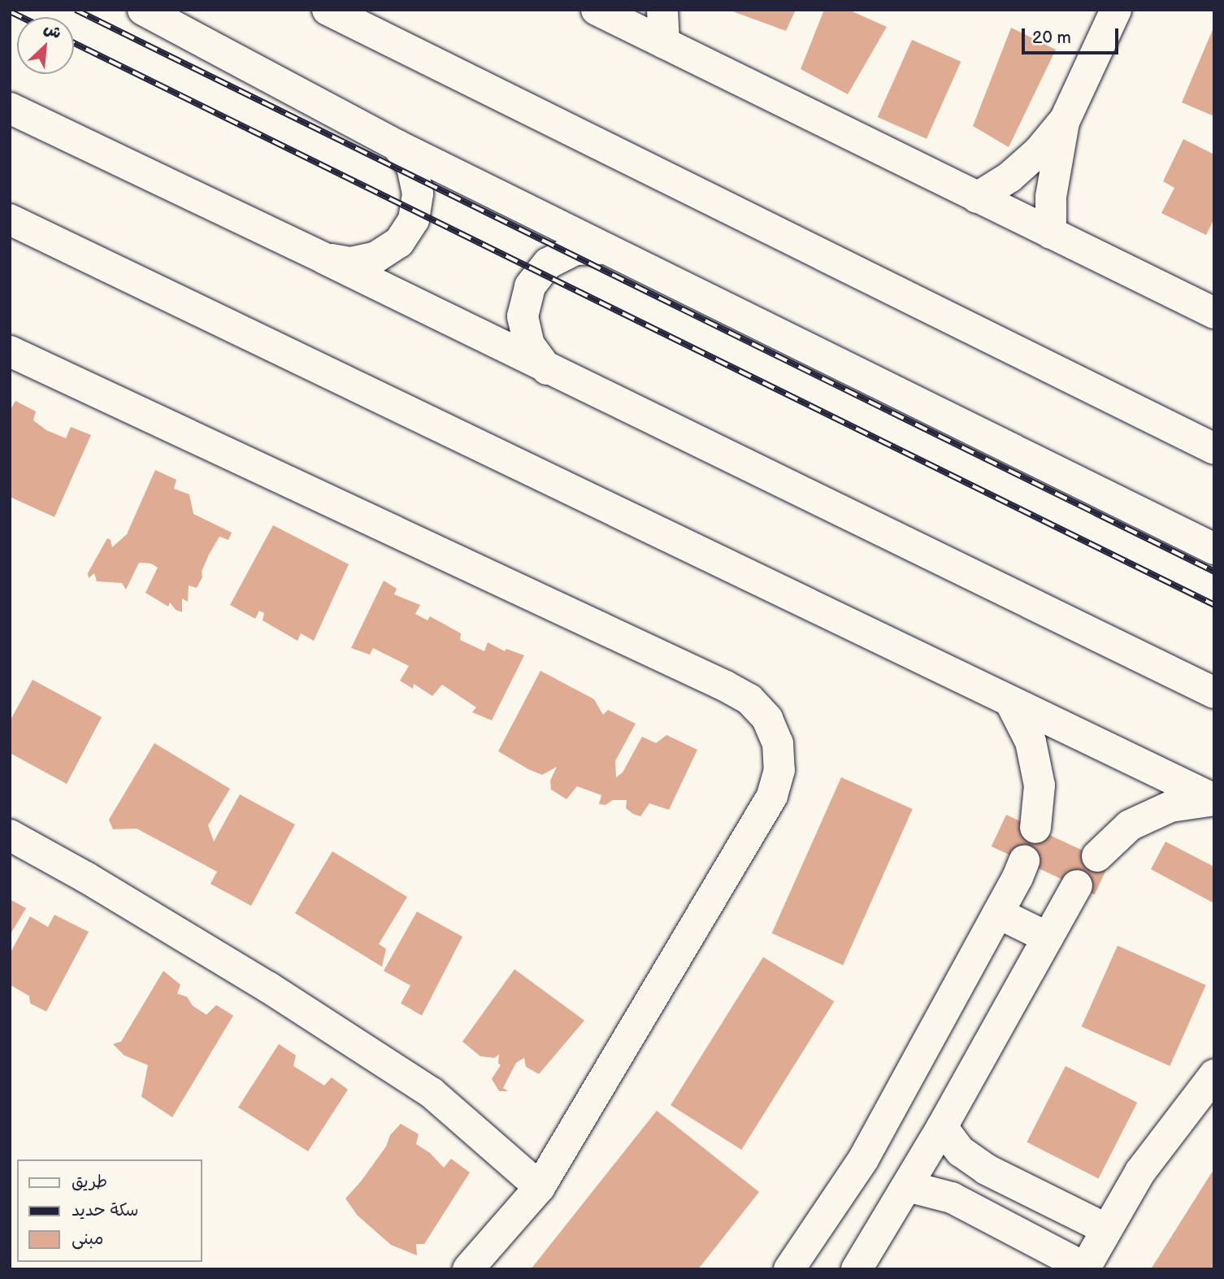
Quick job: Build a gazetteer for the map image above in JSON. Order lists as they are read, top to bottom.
{
  "legend": ["طريق", "سكة حديد", "مبنى"],
  "scale_bar": "20 m",
  "north": "top right"
}
